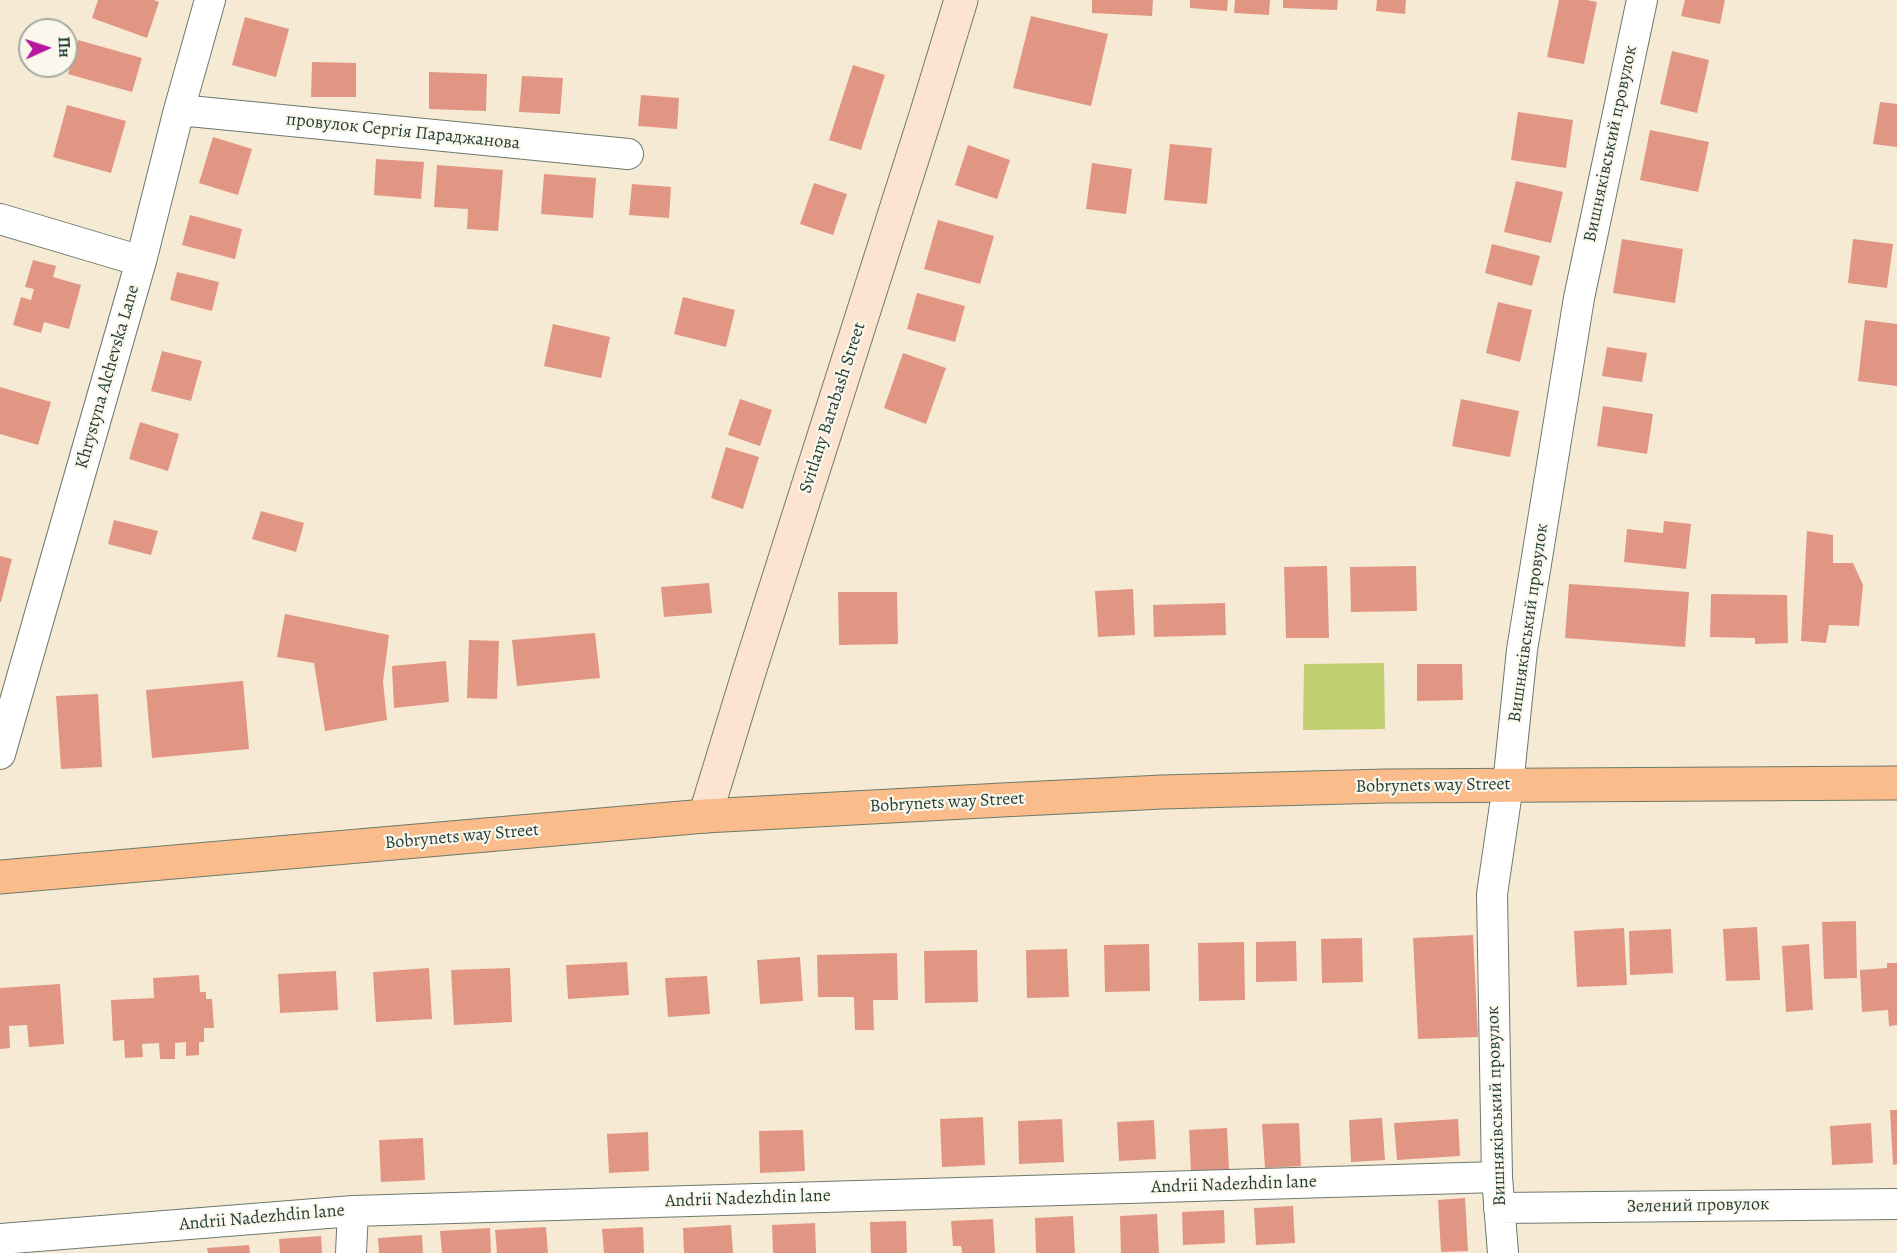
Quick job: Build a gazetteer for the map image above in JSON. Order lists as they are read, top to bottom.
{
  "streets": {
    "main road": ["Bobrynets way Street"],
    "street": [
      "провулок Сергія Параджанова",
      "Вишняківський провулок",
      "Khrystyna Alchevska Lane",
      "Svitlany Barabash Street",
      "Andrii Nadezhdin lane",
      "Зелений провулок"
    ]
  },
  "crossings": [
    ["провулок Сергія Параджанова", "Khrystyna Alchevska Lane"],
    ["Вишняківський провулок", "Bobrynets way Street"],
    ["Вишняківський провулок", "Andrii Nadezhdin lane"],
    ["Вишняківський провулок", "Зелений провулок"],
    ["Svitlany Barabash Street", "Bobrynets way Street"]
  ],
  "north": "right"
}
